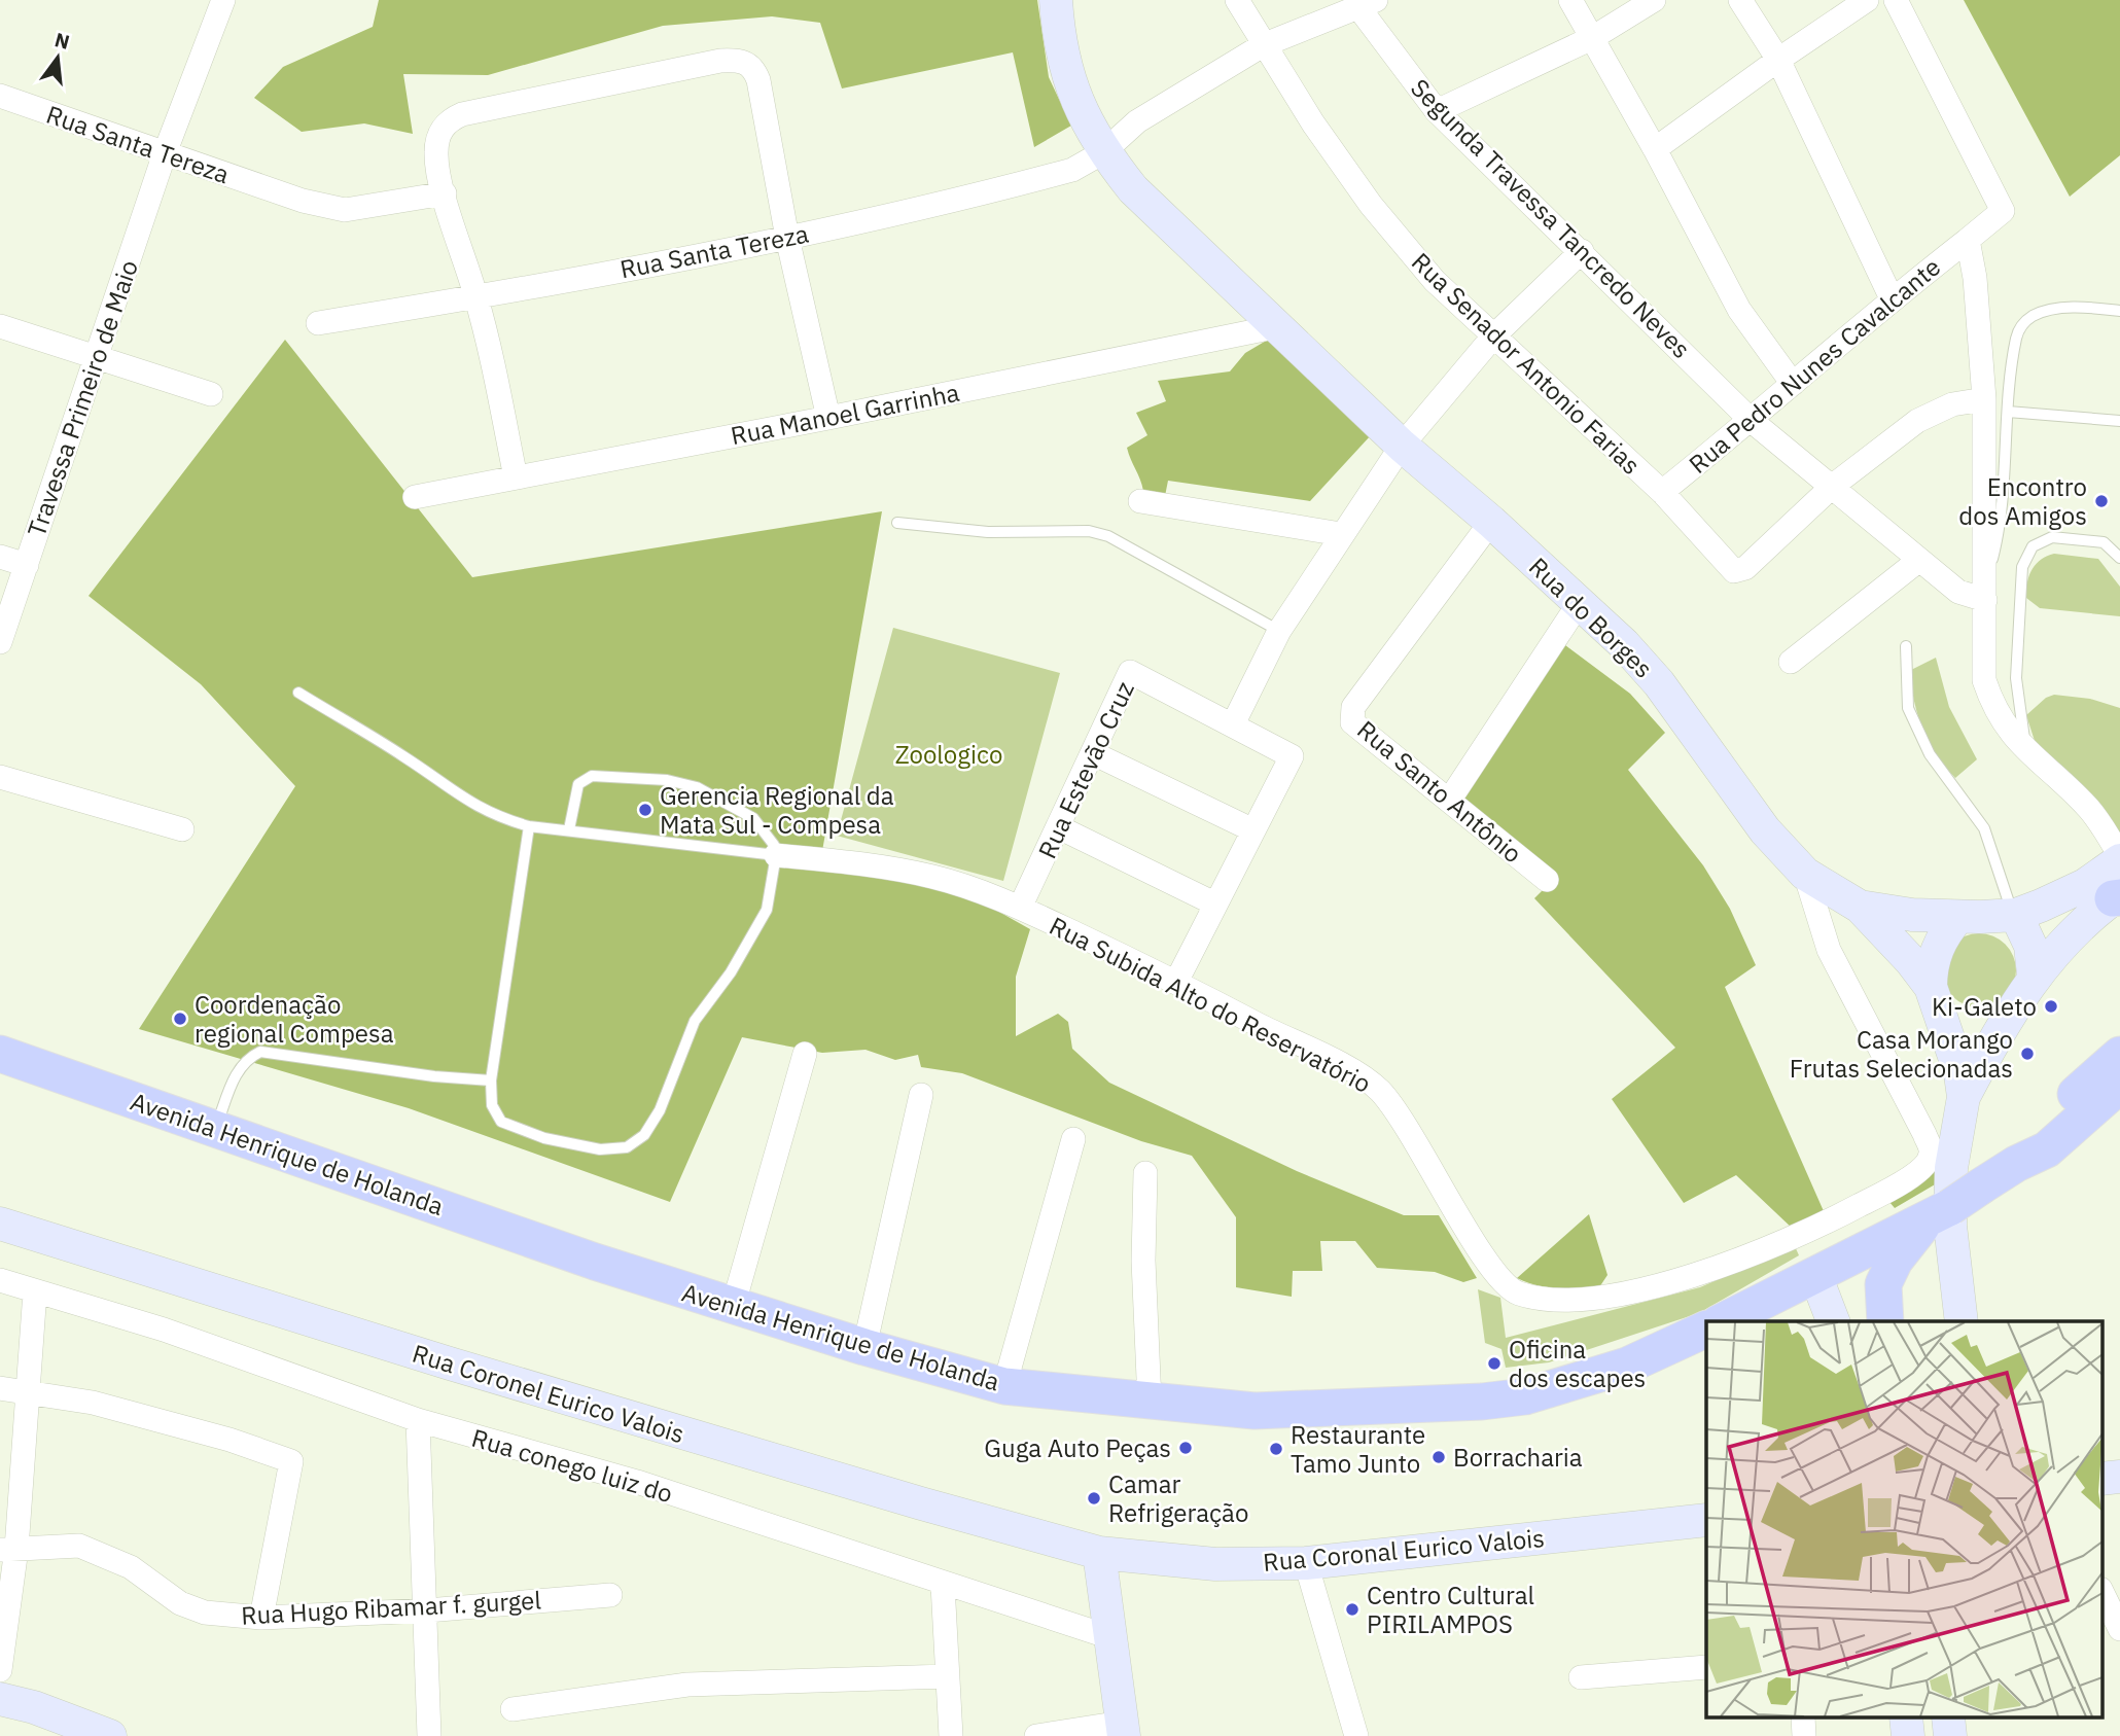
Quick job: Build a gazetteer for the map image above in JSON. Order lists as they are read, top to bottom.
{
  "streets": {
    "main road": [
      "Rua do Borges",
      "Avenida Henrique de Holanda",
      "Rua Coronel Eurico Valois",
      "Rua Coronal Eurico Valois"
    ],
    "street": [
      "Rua Santa Tereza",
      "Segunda Travessa Tancredo Neves",
      "Rua Senador Antonio Farias",
      "Rua Pedro Nunes Cavalcante",
      "Travessa Primeiro de Maio",
      "Rua Manoel Garrinha",
      "Rua Estevão Cruz",
      "Rua Santo Antônio",
      "Rua Subida Alto do Reservatório",
      "Rua conego luiz do",
      "Rua Hugo Ribamar f. gurgel"
    ]
  },
  "crossings": [
    ["Rua Santa Tereza", "Segunda Travessa Tancredo Neves"],
    ["Rua Santa Tereza", "Rua Senador Antonio Farias"],
    ["Rua Santa Tereza", "Travessa Primeiro de Maio"],
    ["Rua Santa Tereza", "Rua do Borges"],
    ["Segunda Travessa Tancredo Neves", "Rua Senador Antonio Farias"],
    ["Segunda Travessa Tancredo Neves", "Rua Pedro Nunes Cavalcante"],
    ["Rua Senador Antonio Farias", "Rua Pedro Nunes Cavalcante"],
    ["Rua Manoel Garrinha", "Rua do Borges"],
    ["Rua do Borges", "Rua Santo Antônio"],
    ["Rua do Borges", "Rua Subida Alto do Reservatório"],
    ["Rua Estevão Cruz", "Rua Subida Alto do Reservatório"],
    ["Rua Coronel Eurico Valois", "Rua Coronal Eurico Valois"]
  ],
  "parks": ["Zoologico"],
  "places": [
    "Encontro dos Amigos",
    "Gerencia Regional da Mata Sul - Compesa",
    "Ki-Galeto",
    "Coordenação regional Compesa",
    "Casa Morango Frutas Selecionadas",
    "Oficina dos escapes",
    "Guga Auto Peças",
    "Restaurante Tamo Junto",
    "Borracharia",
    "Camar Refrigeração",
    "Centro Cultural PIRILAMPOS"
  ],
  "north": "top"
}
